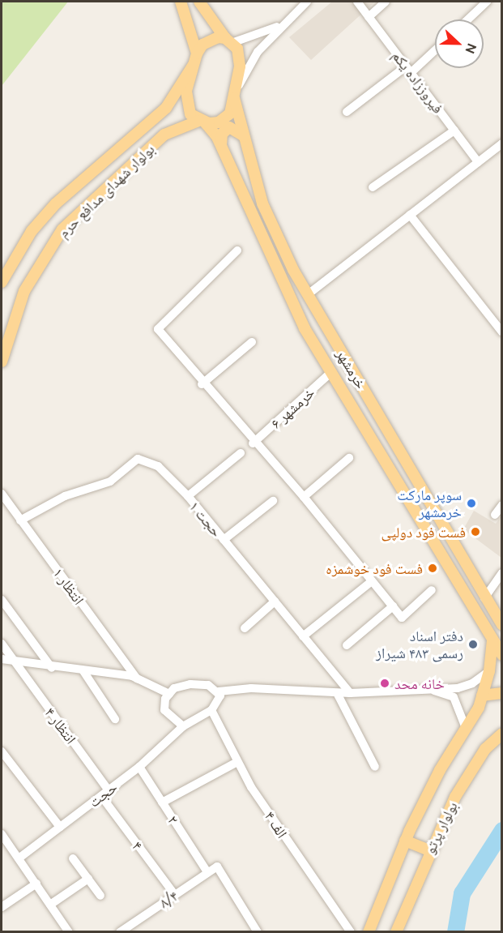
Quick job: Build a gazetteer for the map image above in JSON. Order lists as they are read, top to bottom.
{
  "streets": {
    "main road": ["بولوار شهدای مدافع حرم", "خرمشهر", "بولوار پرتو"],
    "street": [
      "فیروززاده یکم",
      "خرمشهر ۶",
      "حجت ۱",
      "انتظار ۱",
      "انتظار ۴",
      "حجت",
      "۲",
      "۴ الف",
      "۴",
      "۸/۴"
    ]
  },
  "crossings": [
    ["بولوار شهدای مدافع حرم", "خرمشهر"],
    ["حجت ۱", "انتظار ۱"],
    ["انتظار ۴", "حجت"],
    ["حجت", "۲"],
    ["حجت", "۴ الف"],
    ["حجت", "۴"],
    ["۲", "۸/۴"],
    ["۴", "۸/۴"]
  ],
  "places": [
    "سوپر مارکت خرمشهر",
    "فست فود دولپی",
    "فست فود خوشمزه",
    "دفتر اسناد رسمی ۴۸۳ شیراز",
    "خانه محد"
  ],
  "north": "right"
}
